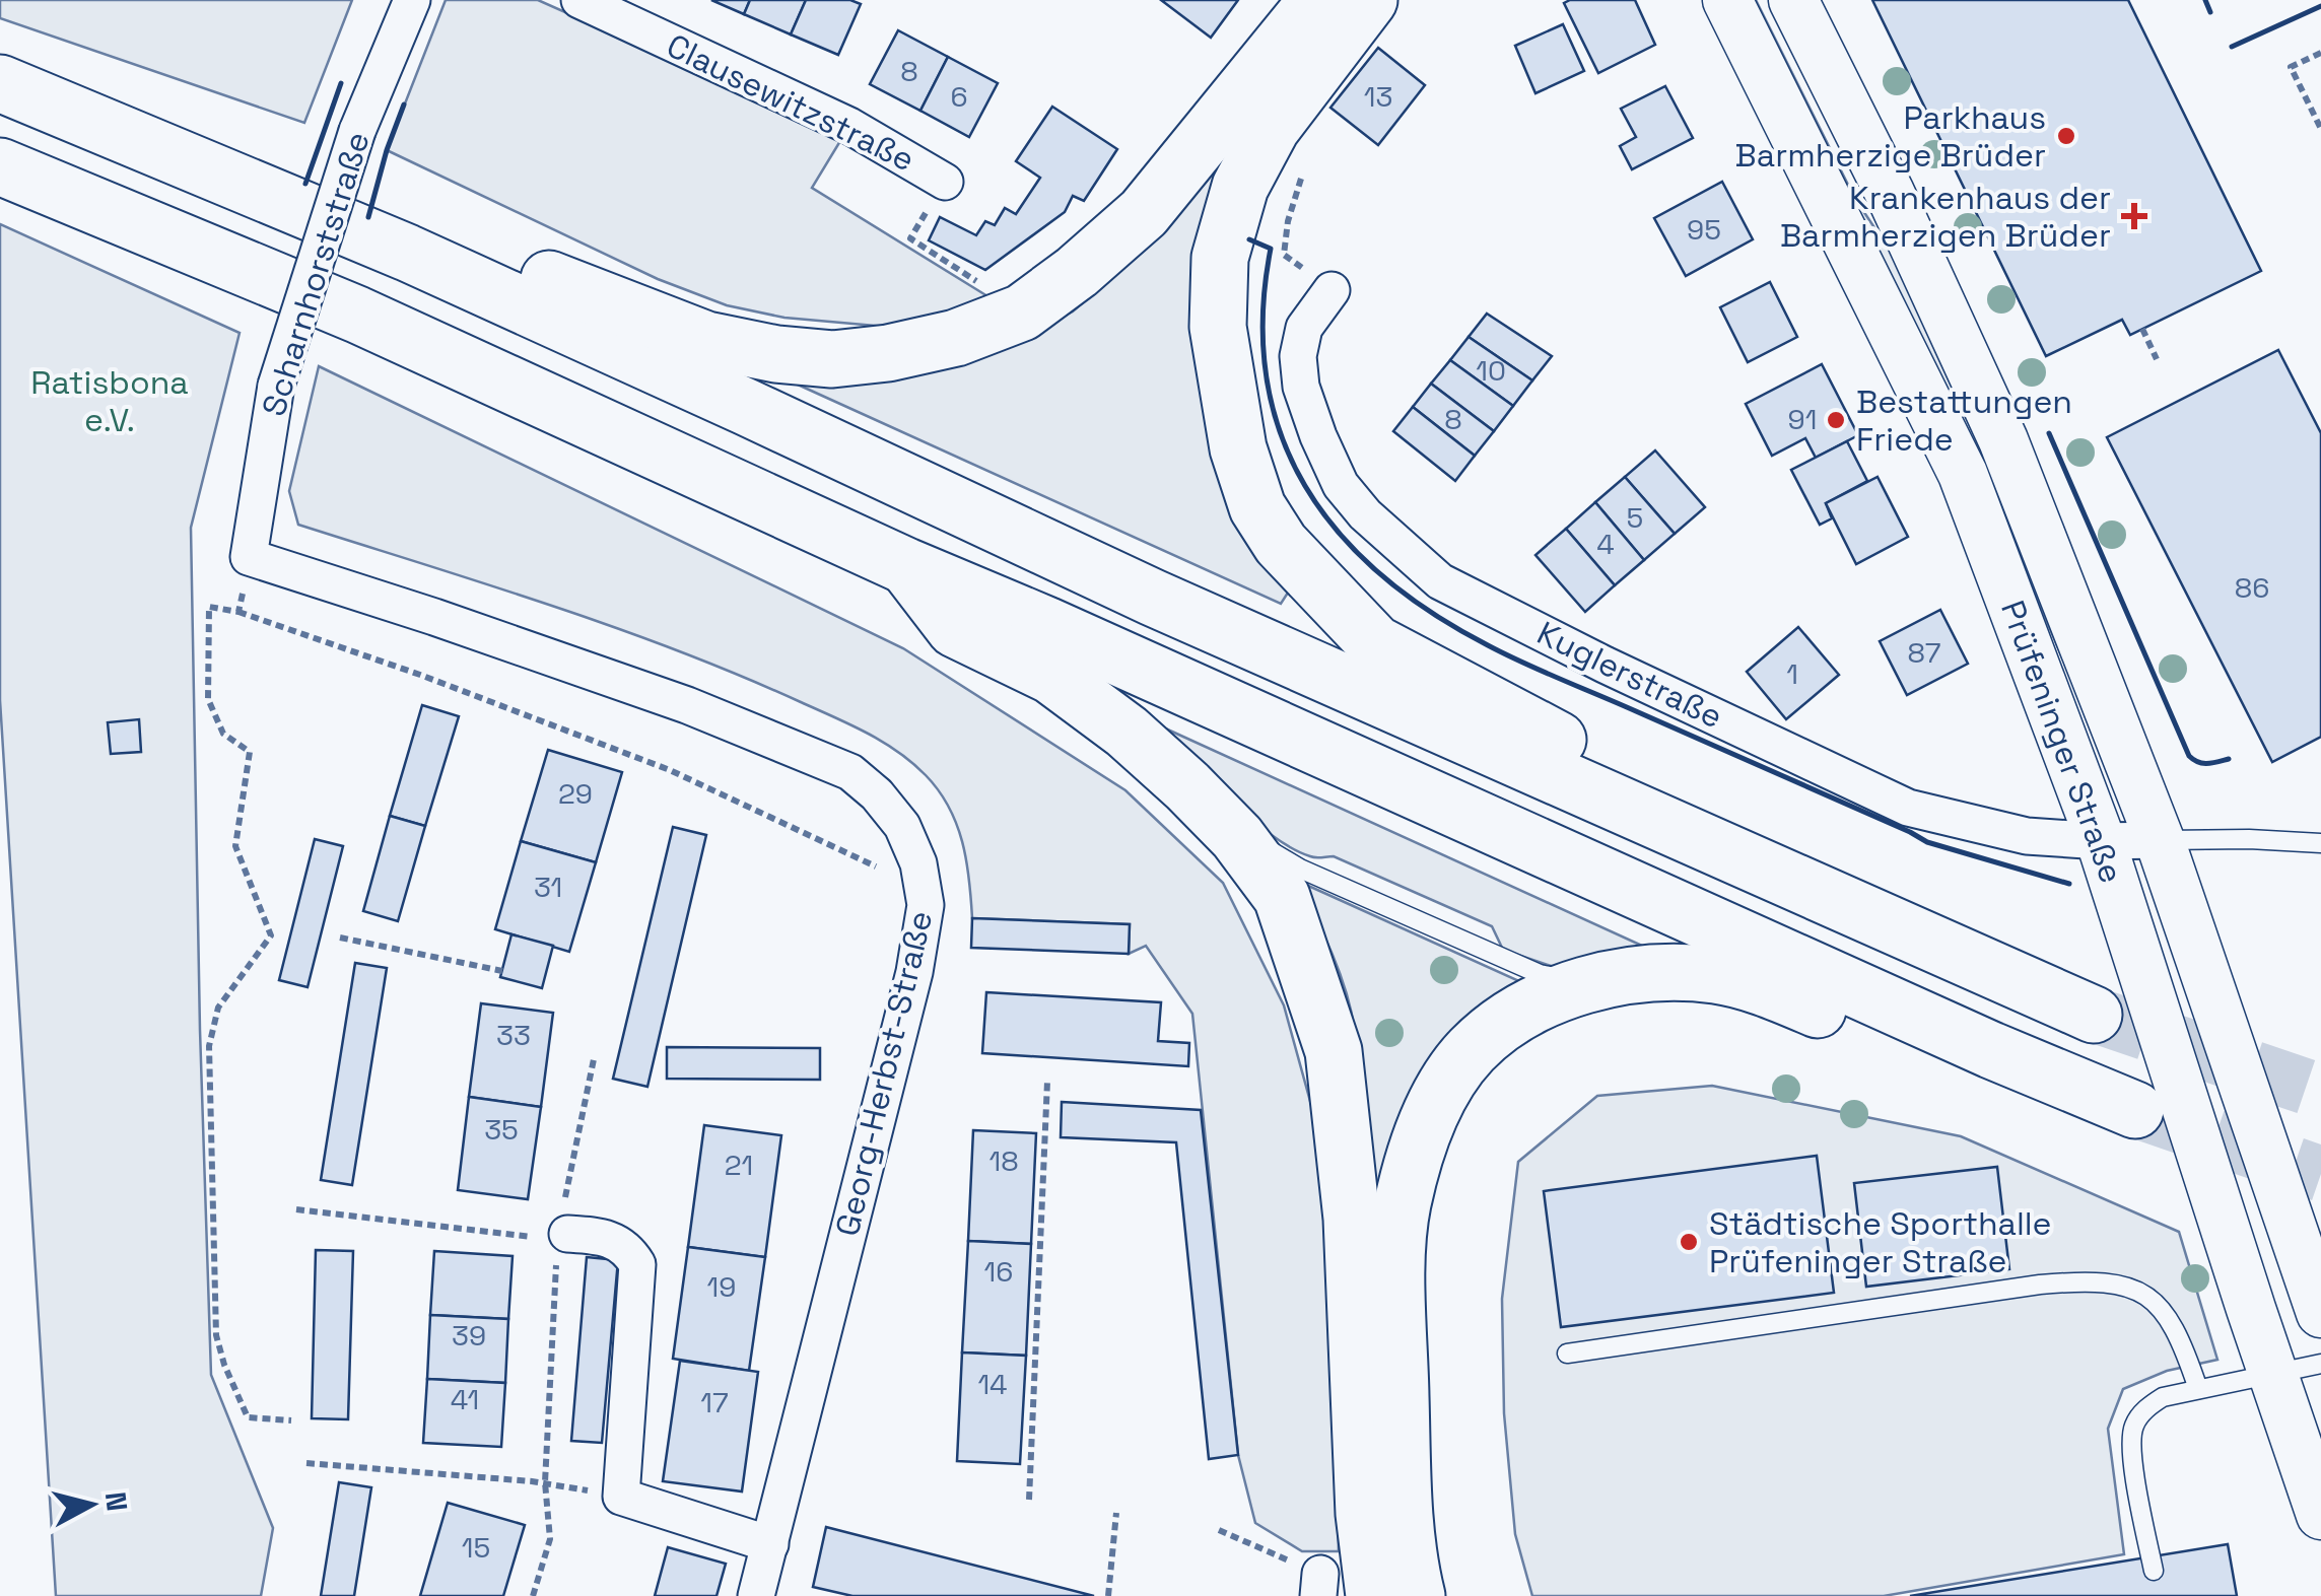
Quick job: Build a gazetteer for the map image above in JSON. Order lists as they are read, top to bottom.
{
  "streets": {
    "street": [
      "Clausewitzstraße",
      "Scharnhorststraße",
      "Kuglerstraße",
      "Prüfeninger Straße",
      "Georg-Herbst-Straße"
    ]
  },
  "crossings": [
    ["Scharnhorststraße", "Georg-Herbst-Straße"],
    ["Kuglerstraße", "Prüfeninger Straße"]
  ],
  "parks": ["Ratisbona e.V."],
  "places": {
    "other": ["Parkhaus Barmherzige Brüder", "Bestattungen Friede", "Städtische Sporthalle Prüfeninger Straße"],
    "health": ["Krankenhaus der Barmherzigen Brüder"]
  },
  "house_numbers": [
    "8",
    "6",
    "13",
    "95",
    "10",
    "8",
    "91",
    "5",
    "4",
    "86",
    "87",
    "1",
    "29",
    "31",
    "33",
    "35",
    "18",
    "21",
    "16",
    "19",
    "39",
    "14",
    "41",
    "17",
    "15"
  ],
  "north": "right"
}
